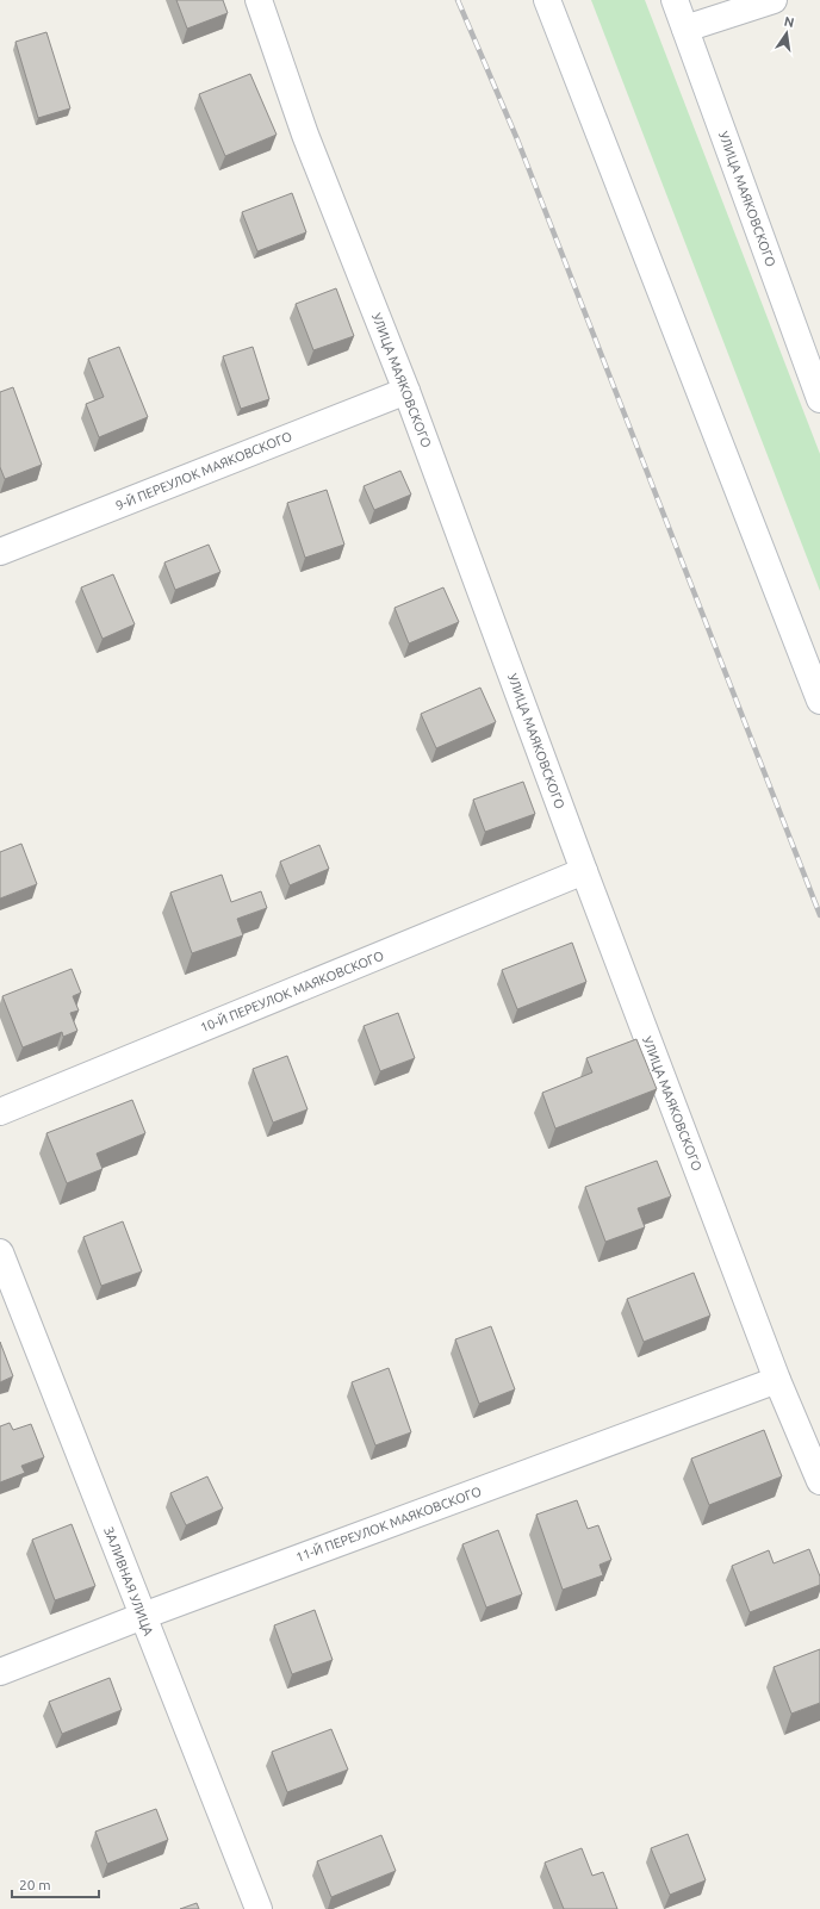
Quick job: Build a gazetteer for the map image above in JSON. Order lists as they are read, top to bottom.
{
  "streets": {
    "street": [
      "УЛИЦА МАЯКОВСКОГО",
      "9-Й ПЕРЕУЛОК МАЯКОВСКОГО",
      "10-Й ПЕРЕУЛОК МАЯКОВСКОГО",
      "11-Й ПЕРЕУЛОК МАЯКОВСКОГО",
      "ЗАЛИВНАЯ УЛИЦА"
    ]
  },
  "crossings": [
    ["УЛИЦА МАЯКОВСКОГО", "9-Й ПЕРЕУЛОК МАЯКОВСКОГО"],
    ["УЛИЦА МАЯКОВСКОГО", "10-Й ПЕРЕУЛОК МАЯКОВСКОГО"],
    ["УЛИЦА МАЯКОВСКОГО", "11-Й ПЕРЕУЛОК МАЯКОВСКОГО"],
    ["11-Й ПЕРЕУЛОК МАЯКОВСКОГО", "ЗАЛИВНАЯ УЛИЦА"]
  ],
  "scale_bar": "20 m",
  "north": "top"
}
